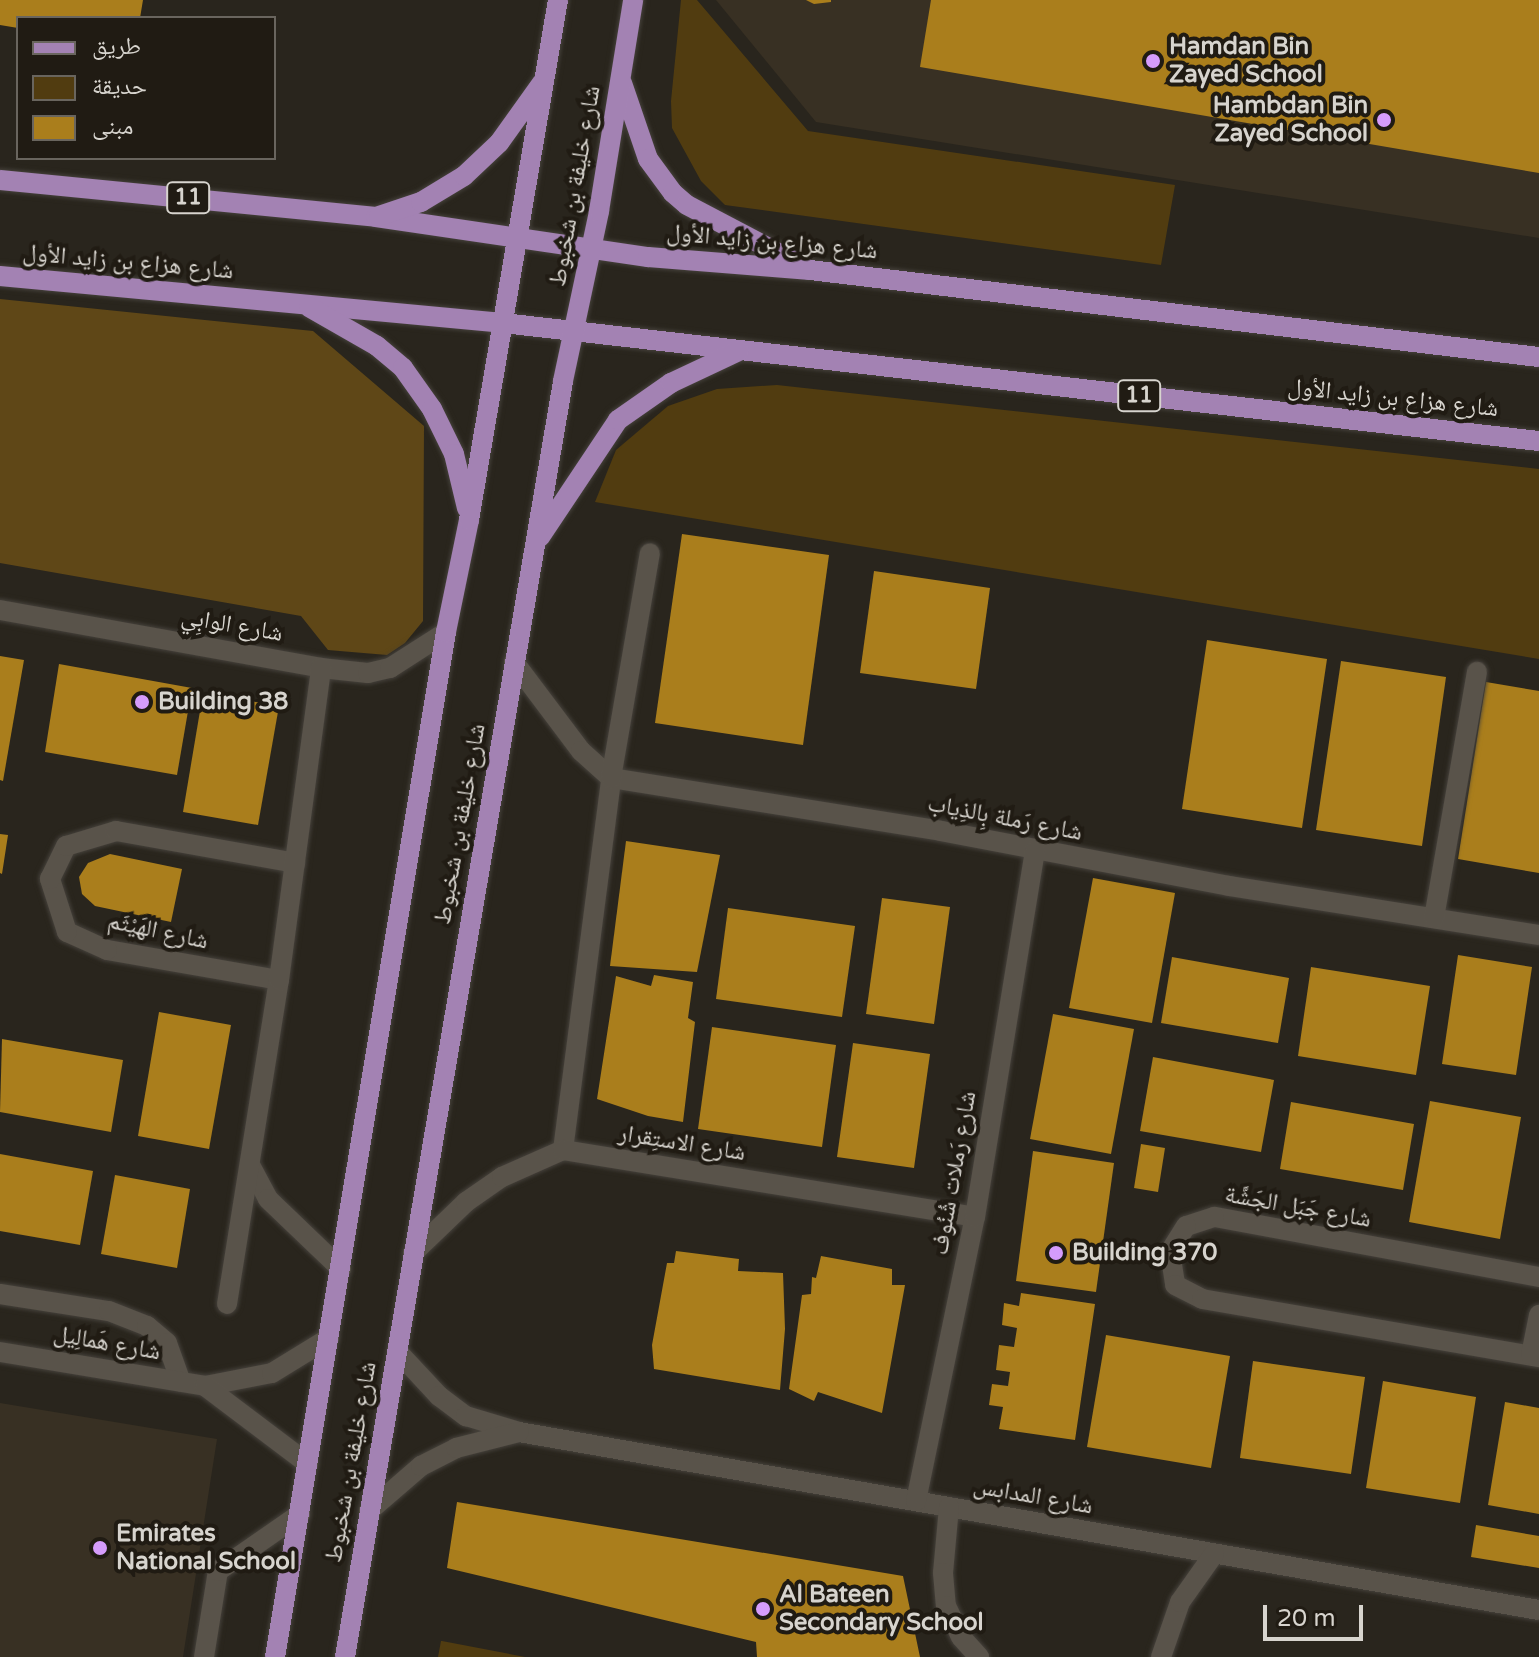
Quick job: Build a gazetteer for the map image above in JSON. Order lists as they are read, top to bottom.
{
  "streets": {
    "main road": ["شارع خليفة بن شخبوط", "11", "شارع هزاع بن زايد الأول"],
    "street": [
      "شارع الوابِي",
      "شارع رَملة بِالذِياب",
      "شارع الهَيْثَم",
      "شارع الاستِقرار",
      "شارع رَملات شُنُوف",
      "شارع جَبَل الجَشَّة",
      "شارع هَمالِيل",
      "شارع المدابس"
    ]
  },
  "crossings": [
    ["شارع خليفة بن شخبوط", "شارع هزاع بن زايد الأول"],
    ["شارع خليفة بن شخبوط", "شارع الوابِي"],
    ["شارع خليفة بن شخبوط", "شارع هَمالِيل"],
    ["شارع خليفة بن شخبوط", "شارع المدابس"],
    ["شارع رَملة بِالذِياب", "شارع رَملات شُنُوف"],
    ["شارع الاستِقرار", "شارع رَملات شُنُوف"],
    ["شارع رَملات شُنُوف", "شارع المدابس"]
  ],
  "places": [
    "Hamdan Bin Zayed School",
    "Hambdan Bin Zayed School",
    "Building 38",
    "Building 370",
    "Emirates National School",
    "Al Bateen Secondary School"
  ],
  "legend": ["طريق", "حديقة", "مبنى"],
  "scale_bar": "20 m"
}
